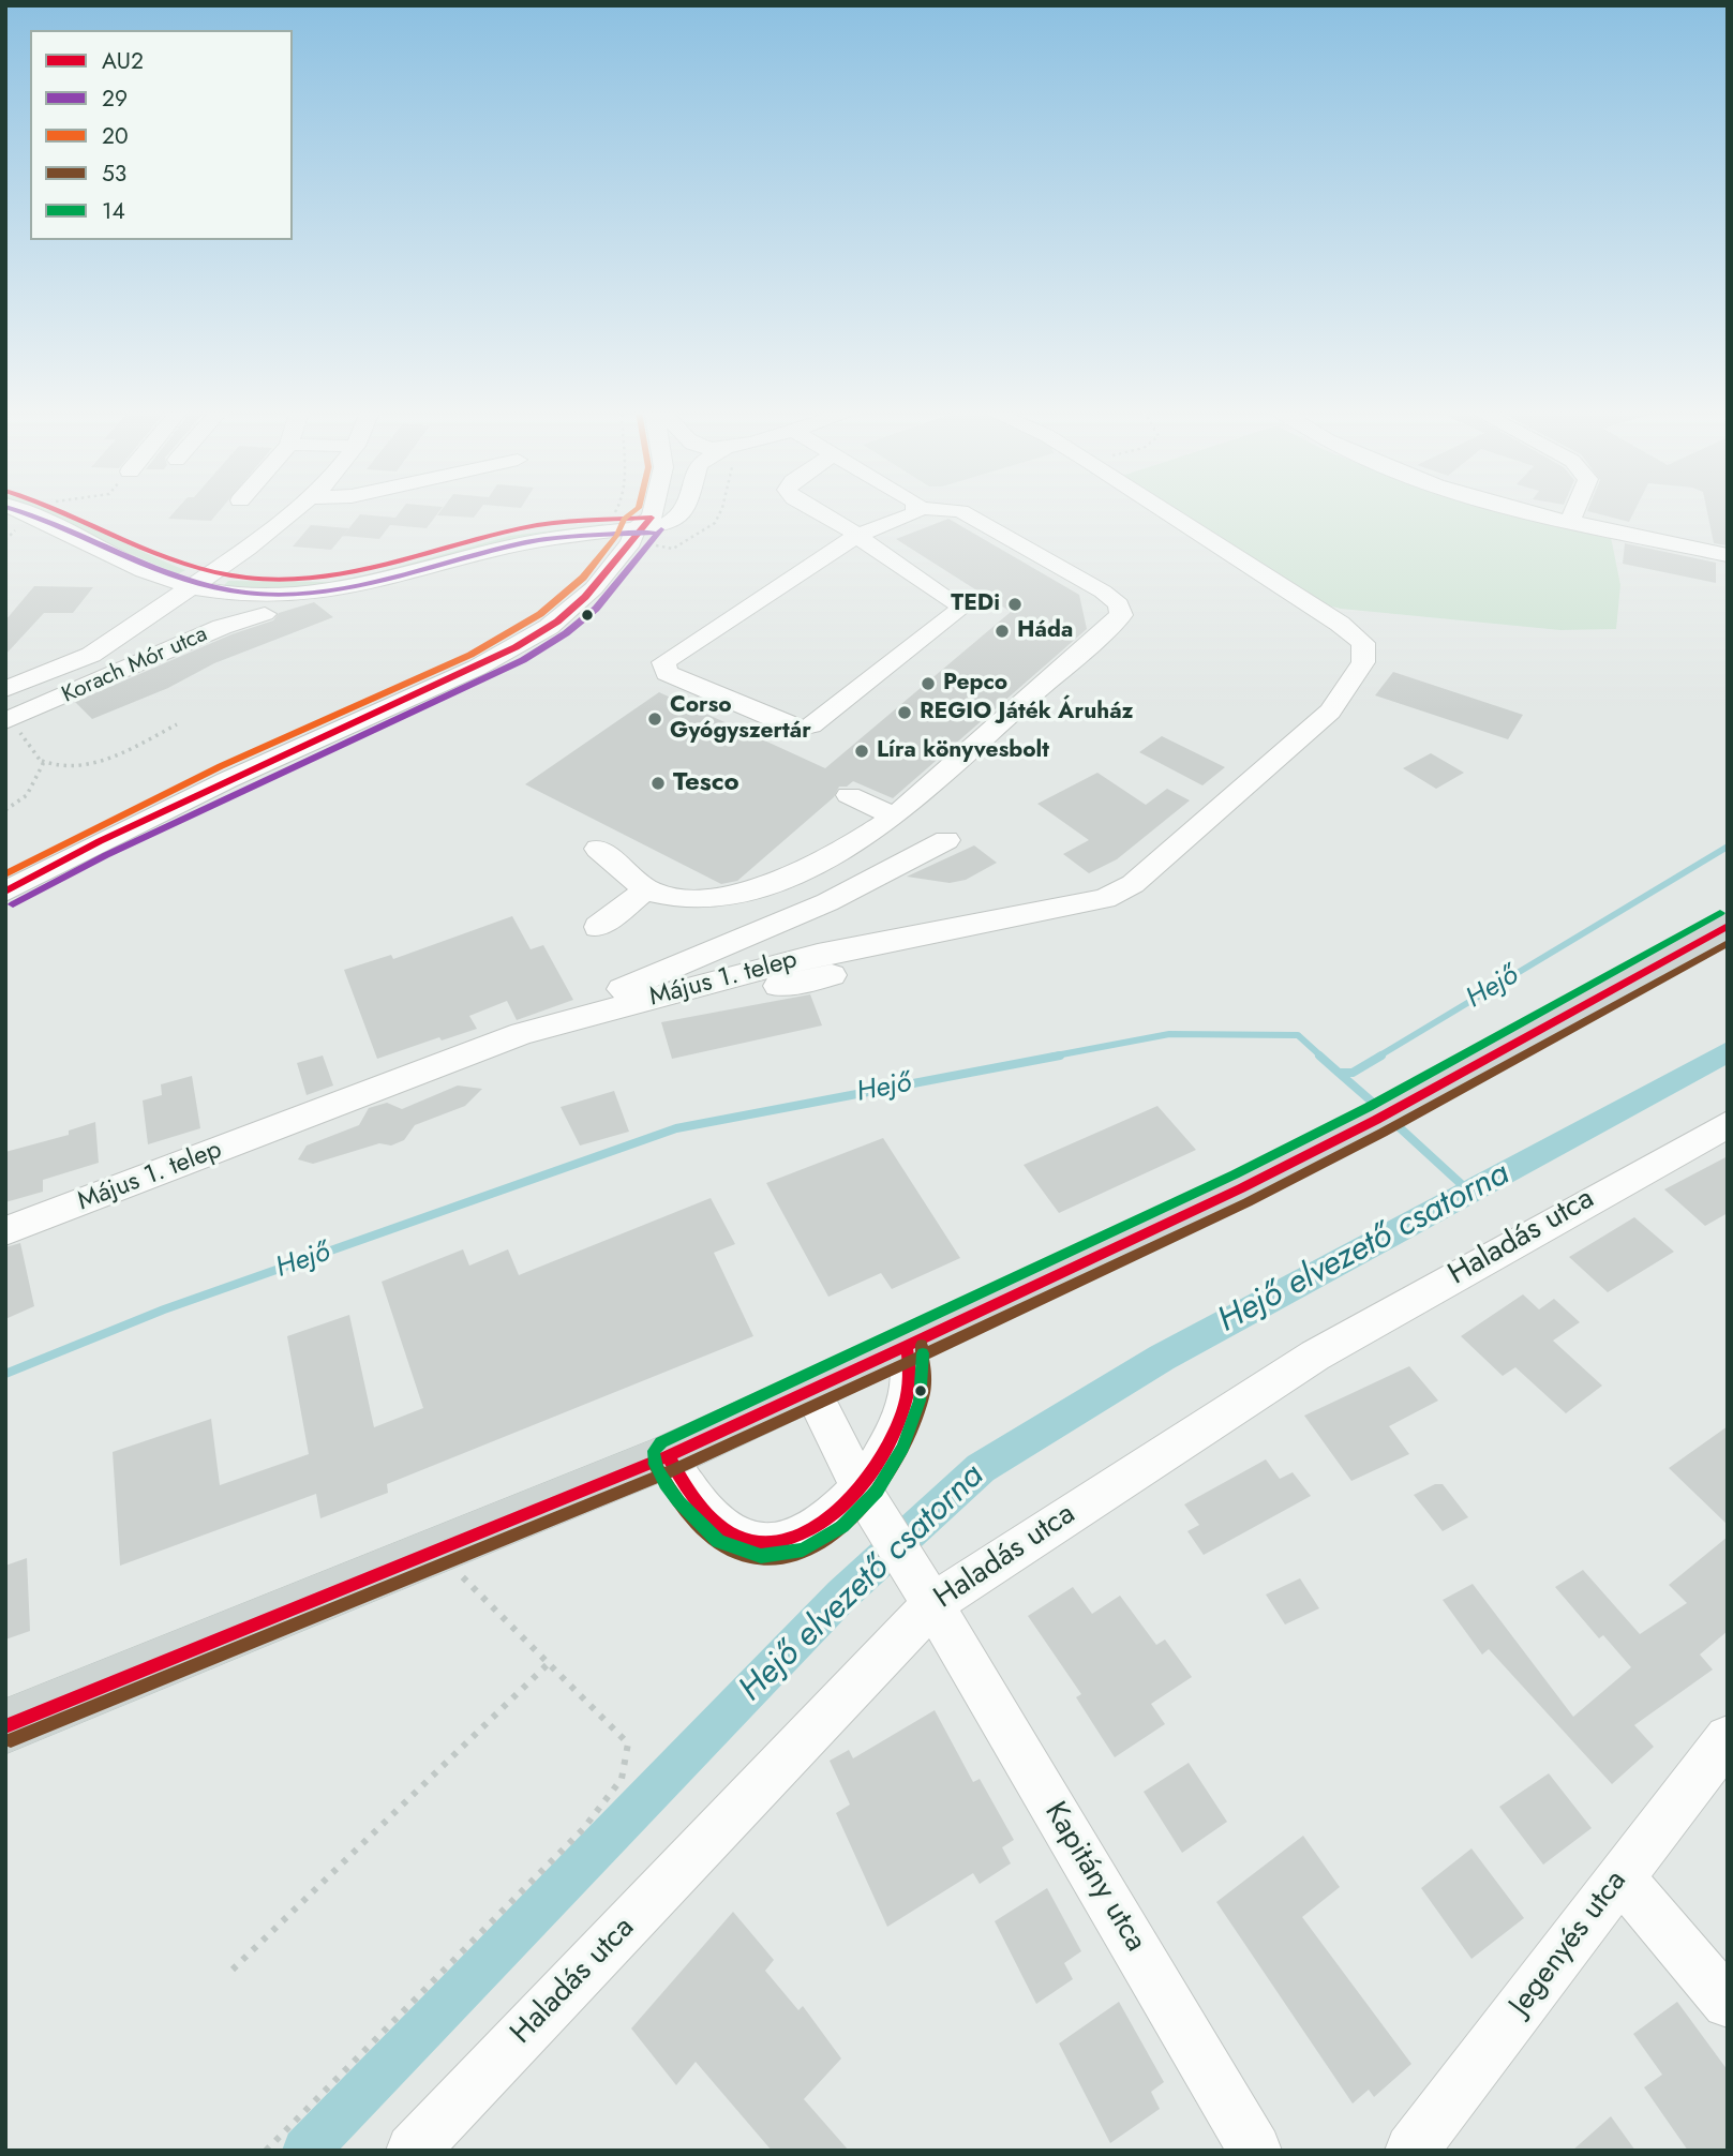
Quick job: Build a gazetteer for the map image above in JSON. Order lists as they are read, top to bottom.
{
  "streets": {
    "street": [
      "Korach Mór utca",
      "Május 1. telep",
      "Haladás utca",
      "Kapitány utca",
      "Jegenyés utca"
    ]
  },
  "crossings": [
    ["Haladás utca", "Kapitány utca"]
  ],
  "water": ["Hejő", "Hejő elvezető csatorna"],
  "places": [
    "TEDi",
    "Háda",
    "Pepco",
    "REGIO Játék Áruház",
    "Corso Gyógyszertár",
    "Líra könyvesbolt",
    "Tesco"
  ],
  "lines": [
    "transit line AU2",
    "transit line 29",
    "transit line 20",
    "transit line 14",
    "transit line 53"
  ],
  "legend": [
    "AU2",
    "29",
    "20",
    "53",
    "14"
  ]
}
